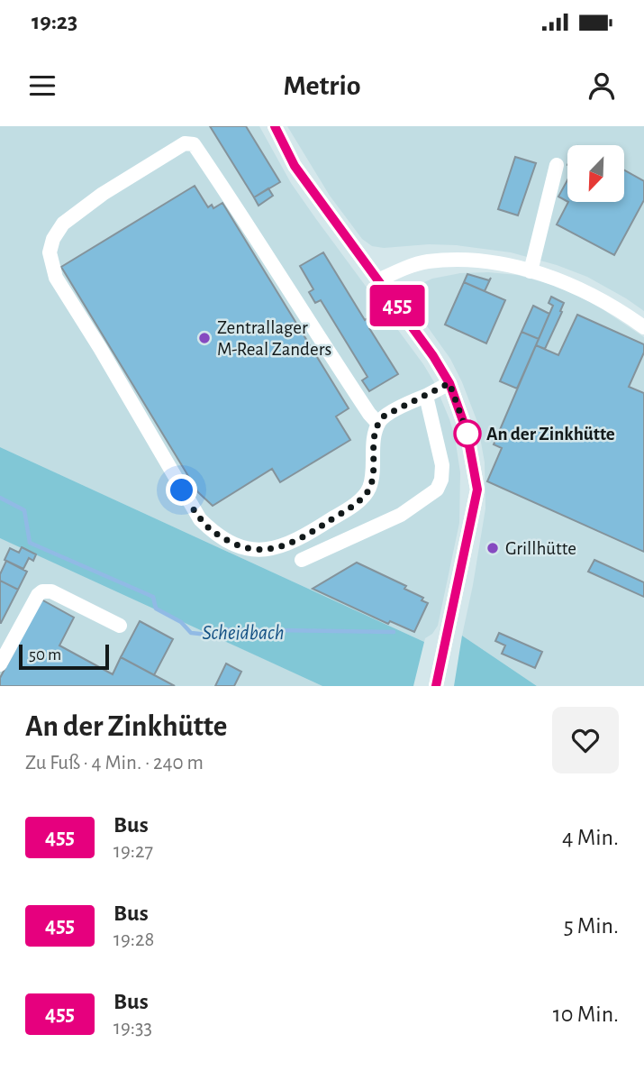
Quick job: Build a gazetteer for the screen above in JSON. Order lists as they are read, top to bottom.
{
  "water": ["Scheidbach"],
  "places": ["Zentrallager M-Real Zanders", "An der Zinkhütte", "Grillhütte"],
  "lines": ["bus line 455"],
  "scale_bar": "50 m",
  "north": "bottom left",
  "page": {
    "status": "19:23",
    "header": "Metrio",
    "on_map": "455",
    "scale": "50 m",
    "heading": ["An der Zinkhütte", "Zu Fuß · 4 Min. · 240 m"],
    "list": [
      {
        "mark": "455",
        "name": "Bus",
        "note": "19:27",
        "value": "4 Min."
      },
      {
        "mark": "455",
        "name": "Bus",
        "note": "19:28",
        "value": "5 Min."
      },
      {
        "mark": "455",
        "name": "Bus",
        "note": "19:33",
        "value": "10 Min."
      }
    ]
  }
}
